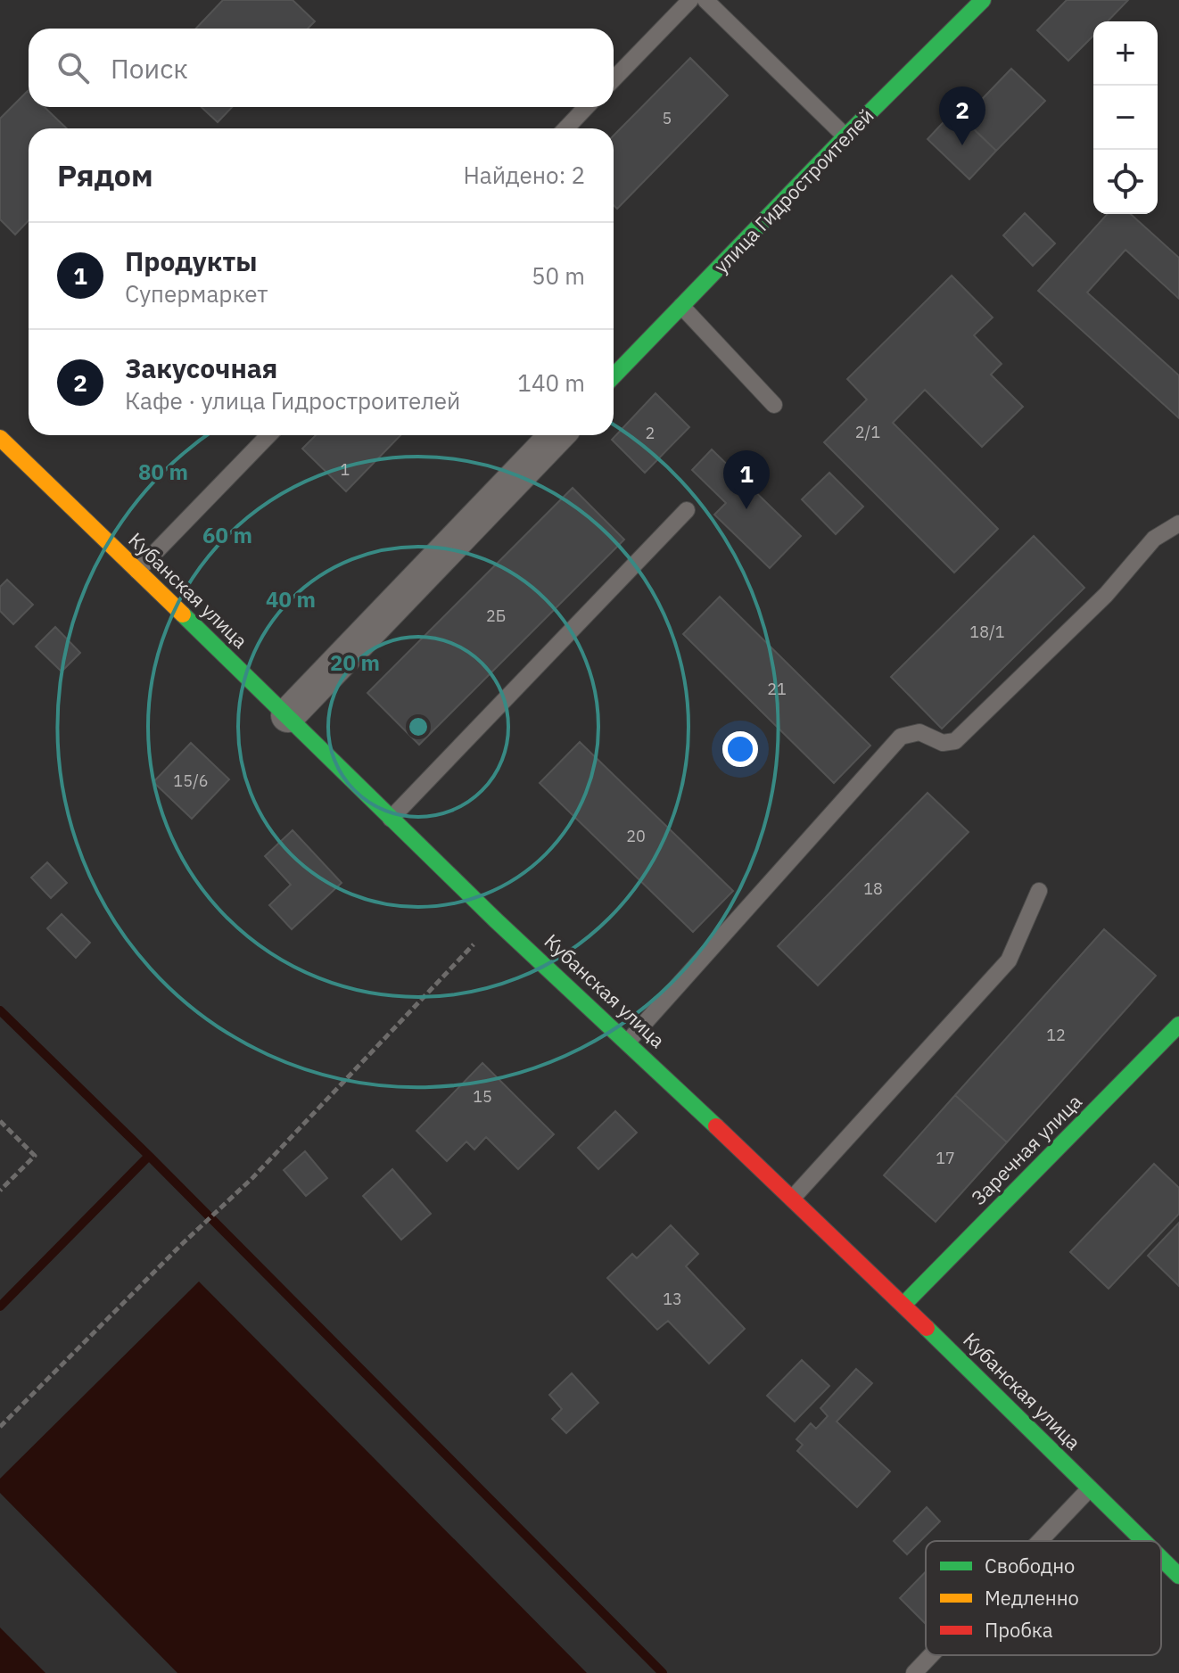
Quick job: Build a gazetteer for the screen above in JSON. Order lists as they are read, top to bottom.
{
  "streets": {
    "street": ["улица Гидростроителей", "Кубанская улица", "Заречная улица"]
  },
  "crossings": [
    ["Кубанская улица", "Заречная улица"]
  ],
  "house_numbers": [
    "5",
    "2/1",
    "2",
    "1",
    "2Б",
    "18/1",
    "21",
    "15/6",
    "20",
    "18",
    "12",
    "15",
    "17",
    "13"
  ],
  "legend": ["Свободно", "Медленно", "Пробка"],
  "page": {
    "map_buttons": ["+", "−"],
    "search": "Поиск",
    "pins": ["2", "1"],
    "heading": ["Рядом", "Найдено: 2"],
    "list": [
      {
        "mark": "1",
        "name": "Продукты",
        "note": "Супермаркет",
        "value": "50 m"
      },
      {
        "mark": "2",
        "name": "Закусочная",
        "note": "Кафе · улица Гидростроителей",
        "value": "140 m"
      }
    ]
  },
  "rings": [
    "80 m",
    "60 m",
    "40 m",
    "20 m"
  ]
}
